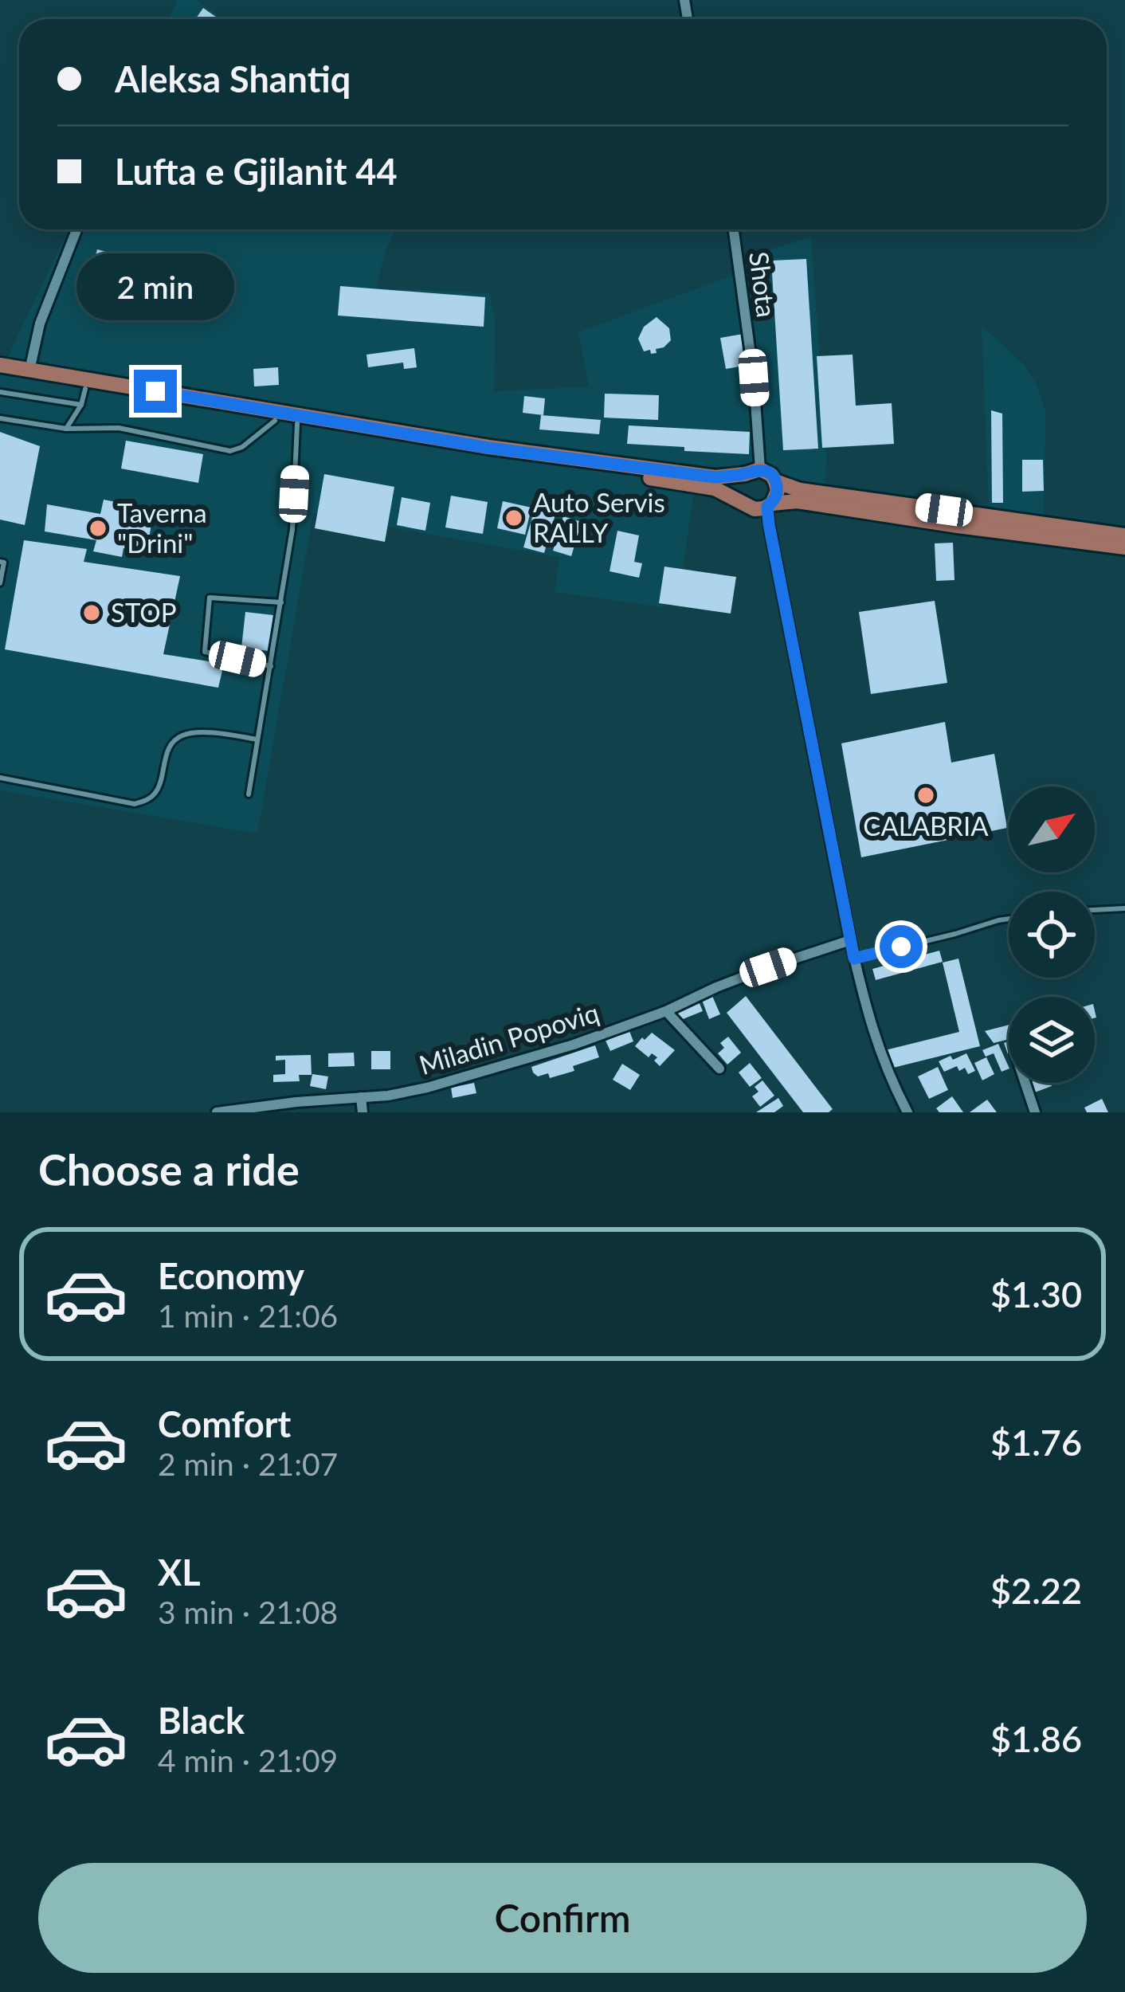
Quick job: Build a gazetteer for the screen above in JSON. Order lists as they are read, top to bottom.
{
  "streets": {
    "street": ["Shota", "Miladin Popoviq"]
  },
  "places": [
    "Auto Servis RALLY",
    "Taverna \"Drini\"",
    "STOP",
    "CALABRIA"
  ],
  "north": "top right",
  "page": {
    "banner": ["Aleksa Shantiq", "Lufta e Gjilanit 44"],
    "bubble": "2 min",
    "heading": "Choose a ride",
    "list": [
      {
        "name": "Economy",
        "note": "1 min · 21:06",
        "value": "$1.30"
      },
      {
        "name": "Comfort",
        "note": "2 min · 21:07",
        "value": "$1.76"
      },
      {
        "name": "XL",
        "note": "3 min · 21:08",
        "value": "$2.22"
      },
      {
        "name": "Black",
        "note": "4 min · 21:09",
        "value": "$1.86"
      }
    ],
    "buttons": "Confirm"
  }
}
